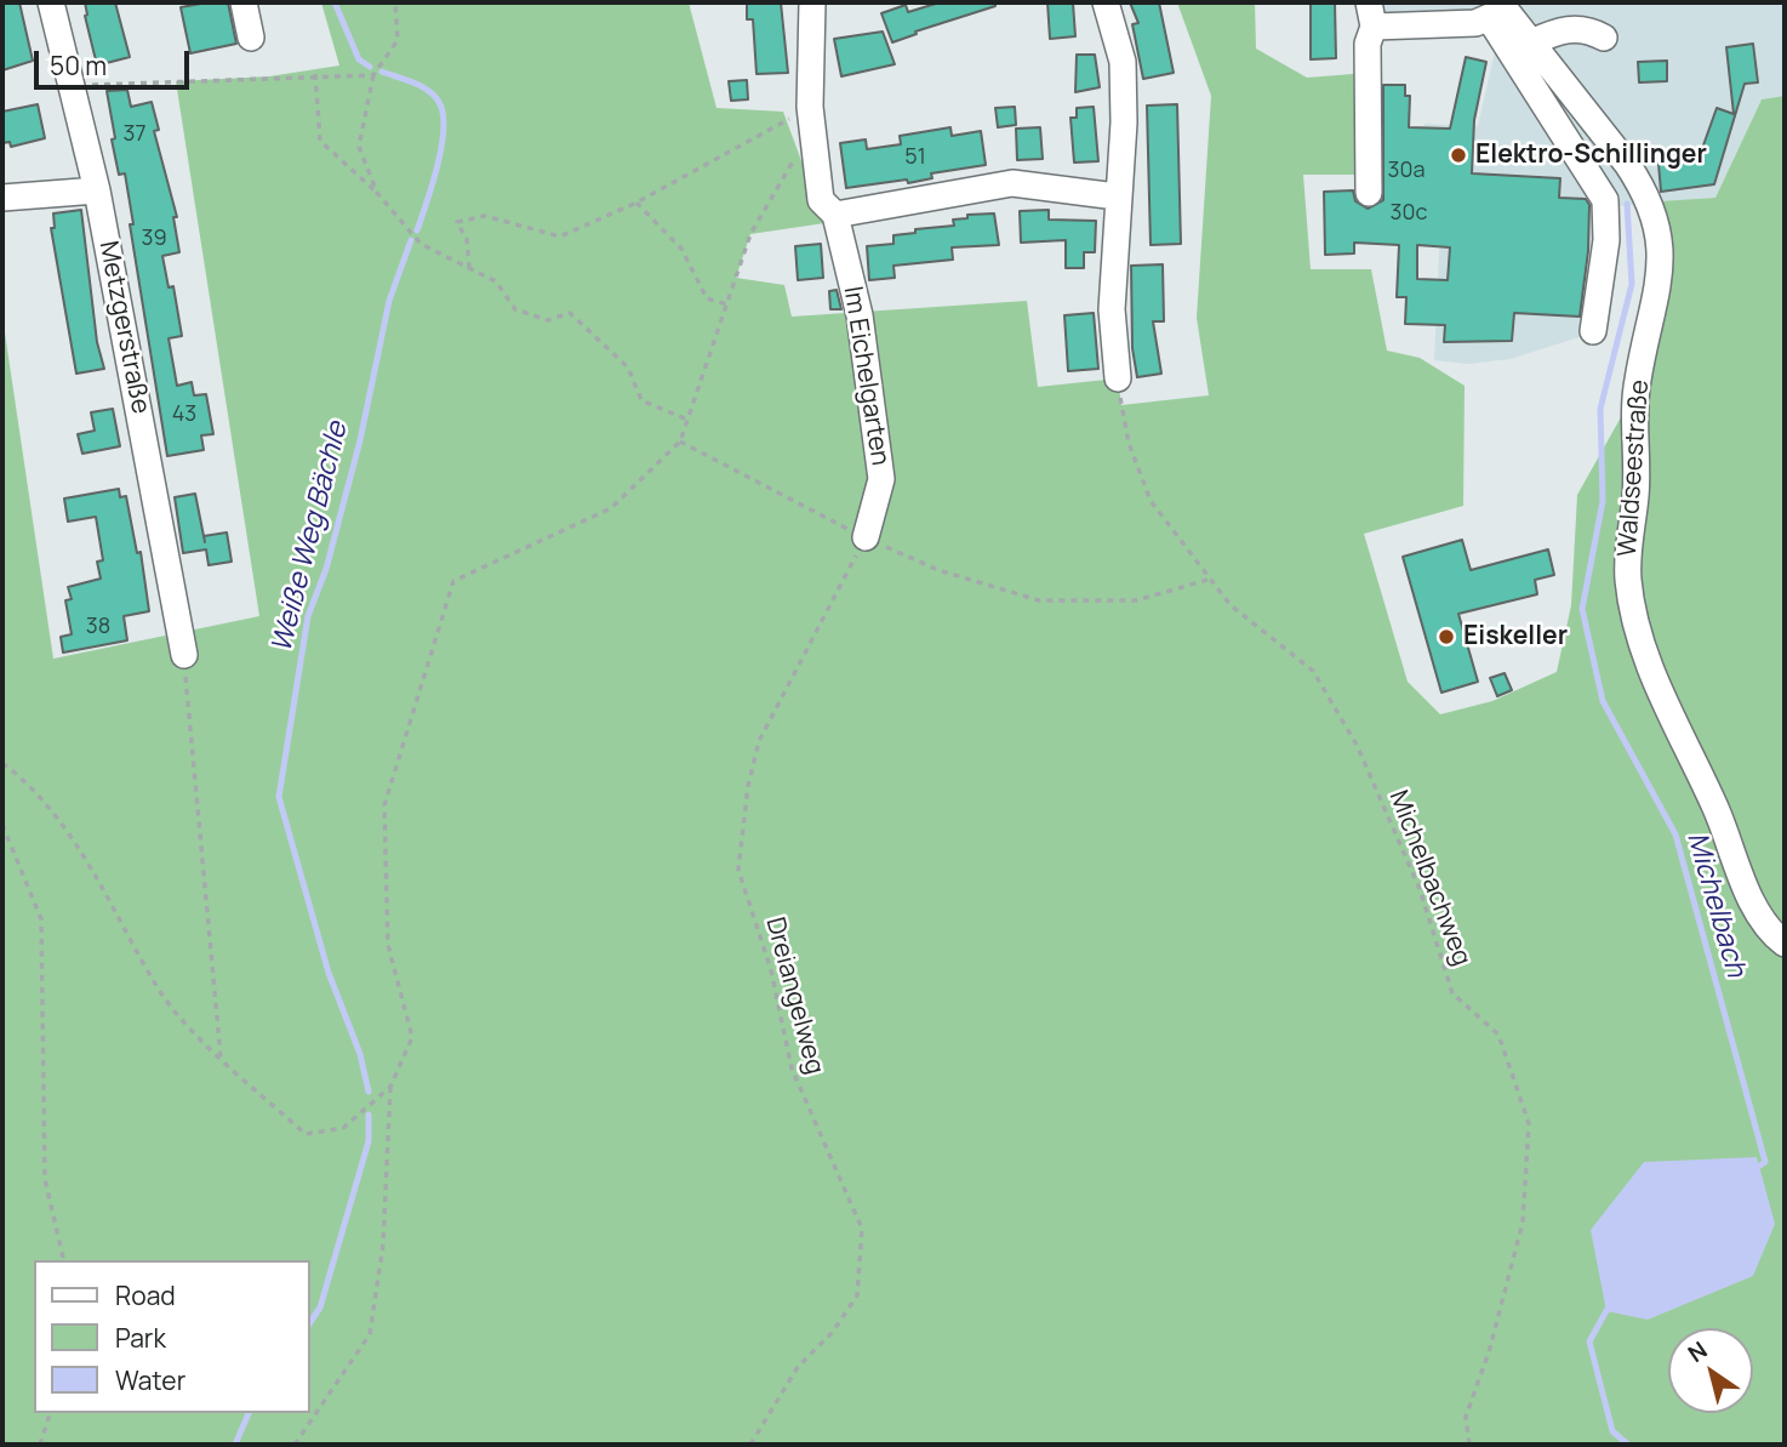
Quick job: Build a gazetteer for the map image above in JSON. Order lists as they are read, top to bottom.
{
  "streets": {
    "street": ["Metzgerstraße", "Im Eichelgarten", "Waldseestraße"],
    "path": ["Michelbachweg", "Dreiangelweg"]
  },
  "crossings": [
    ["Im Eichelgarten", "Dreiangelweg"]
  ],
  "water": ["Weiße Weg Bächle", "Michelbach"],
  "places": ["Elektro-Schillinger", "Eiskeller"],
  "house_numbers": [
    "37",
    "51",
    "30a",
    "30c",
    "39",
    "43",
    "38"
  ],
  "legend": ["Road", "Park", "Water"],
  "scale_bar": "50 m",
  "north": "top left"
}
